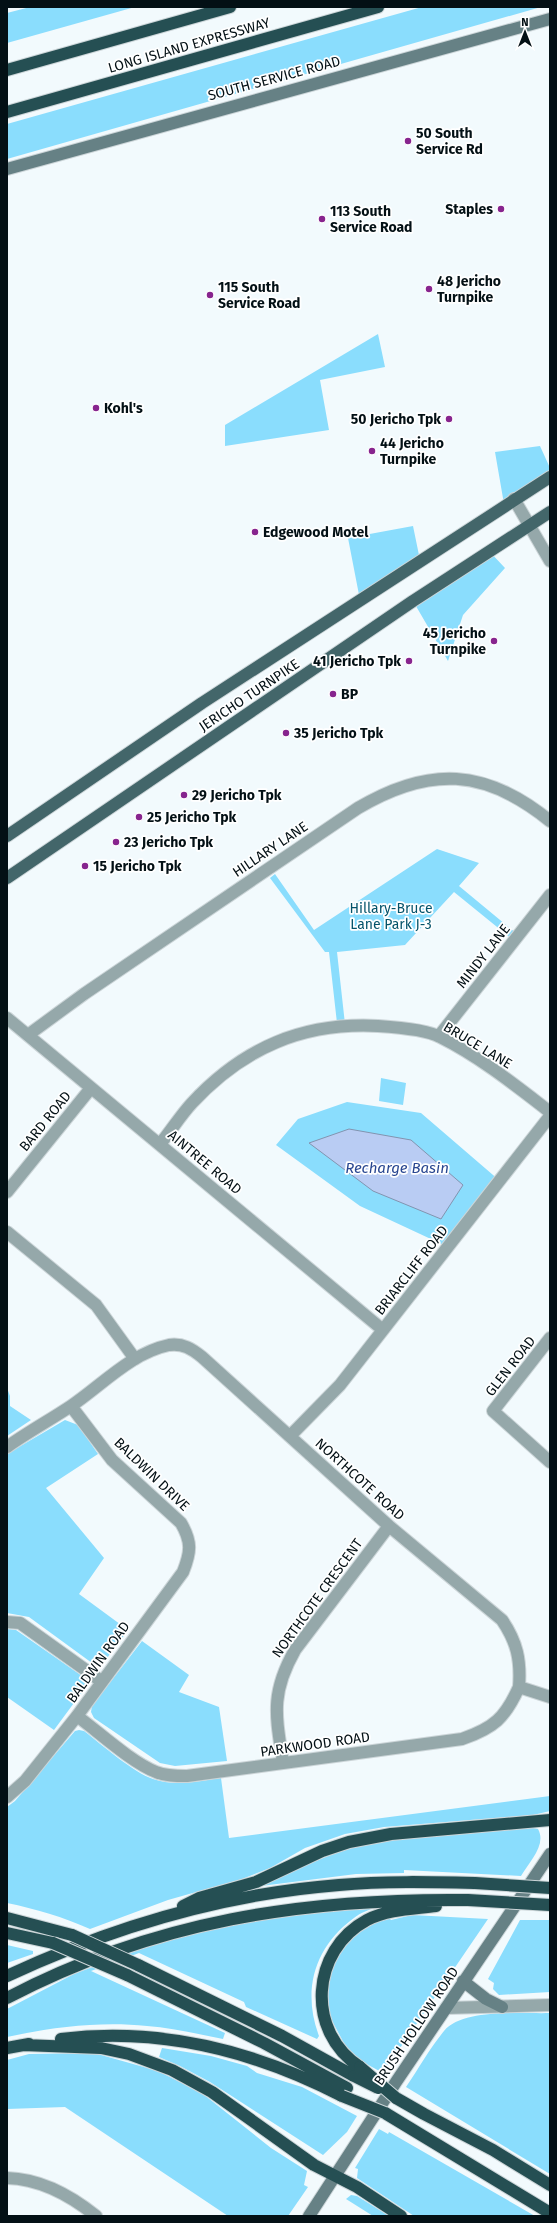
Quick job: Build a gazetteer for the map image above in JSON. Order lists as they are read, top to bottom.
{
  "streets": {
    "highway": ["LONG ISLAND EXPRESSWAY"],
    "main road": ["SOUTH SERVICE ROAD", "JERICHO TURNPIKE", "BRUSH HOLLOW ROAD"],
    "street": [
      "HILLARY LANE",
      "MINDY LANE",
      "BRUCE LANE",
      "BARD ROAD",
      "AINTREE ROAD",
      "BRIARCLIFF ROAD",
      "GLEN ROAD",
      "BALDWIN DRIVE",
      "NORTHCOTE ROAD",
      "NORTHCOTE CRESCENT",
      "BALDWIN ROAD",
      "PARKWOOD ROAD"
    ]
  },
  "crossings": [
    ["HILLARY LANE", "AINTREE ROAD"],
    ["MINDY LANE", "BRUCE LANE"],
    ["BRUCE LANE", "AINTREE ROAD"],
    ["BARD ROAD", "AINTREE ROAD"],
    ["AINTREE ROAD", "BRIARCLIFF ROAD"],
    ["BRIARCLIFF ROAD", "NORTHCOTE ROAD"],
    ["BALDWIN DRIVE", "BALDWIN ROAD"],
    ["NORTHCOTE ROAD", "NORTHCOTE CRESCENT"],
    ["NORTHCOTE ROAD", "PARKWOOD ROAD"],
    ["NORTHCOTE CRESCENT", "PARKWOOD ROAD"],
    ["BALDWIN ROAD", "PARKWOOD ROAD"]
  ],
  "water": ["Recharge Basin"],
  "parks": ["Hillary-Bruce Lane Park J-3"],
  "places": [
    "50 South Service Rd",
    "Staples",
    "113 South Service Road",
    "48 Jericho Turnpike",
    "115 South Service Road",
    "Kohl's",
    "50 Jericho Tpk",
    "44 Jericho Turnpike",
    "Edgewood Motel",
    "45 Jericho Turnpike",
    "41 Jericho Tpk",
    "BP",
    "35 Jericho Tpk",
    "29 Jericho Tpk",
    "25 Jericho Tpk",
    "23 Jericho Tpk",
    "15 Jericho Tpk"
  ],
  "north": "top"
}
